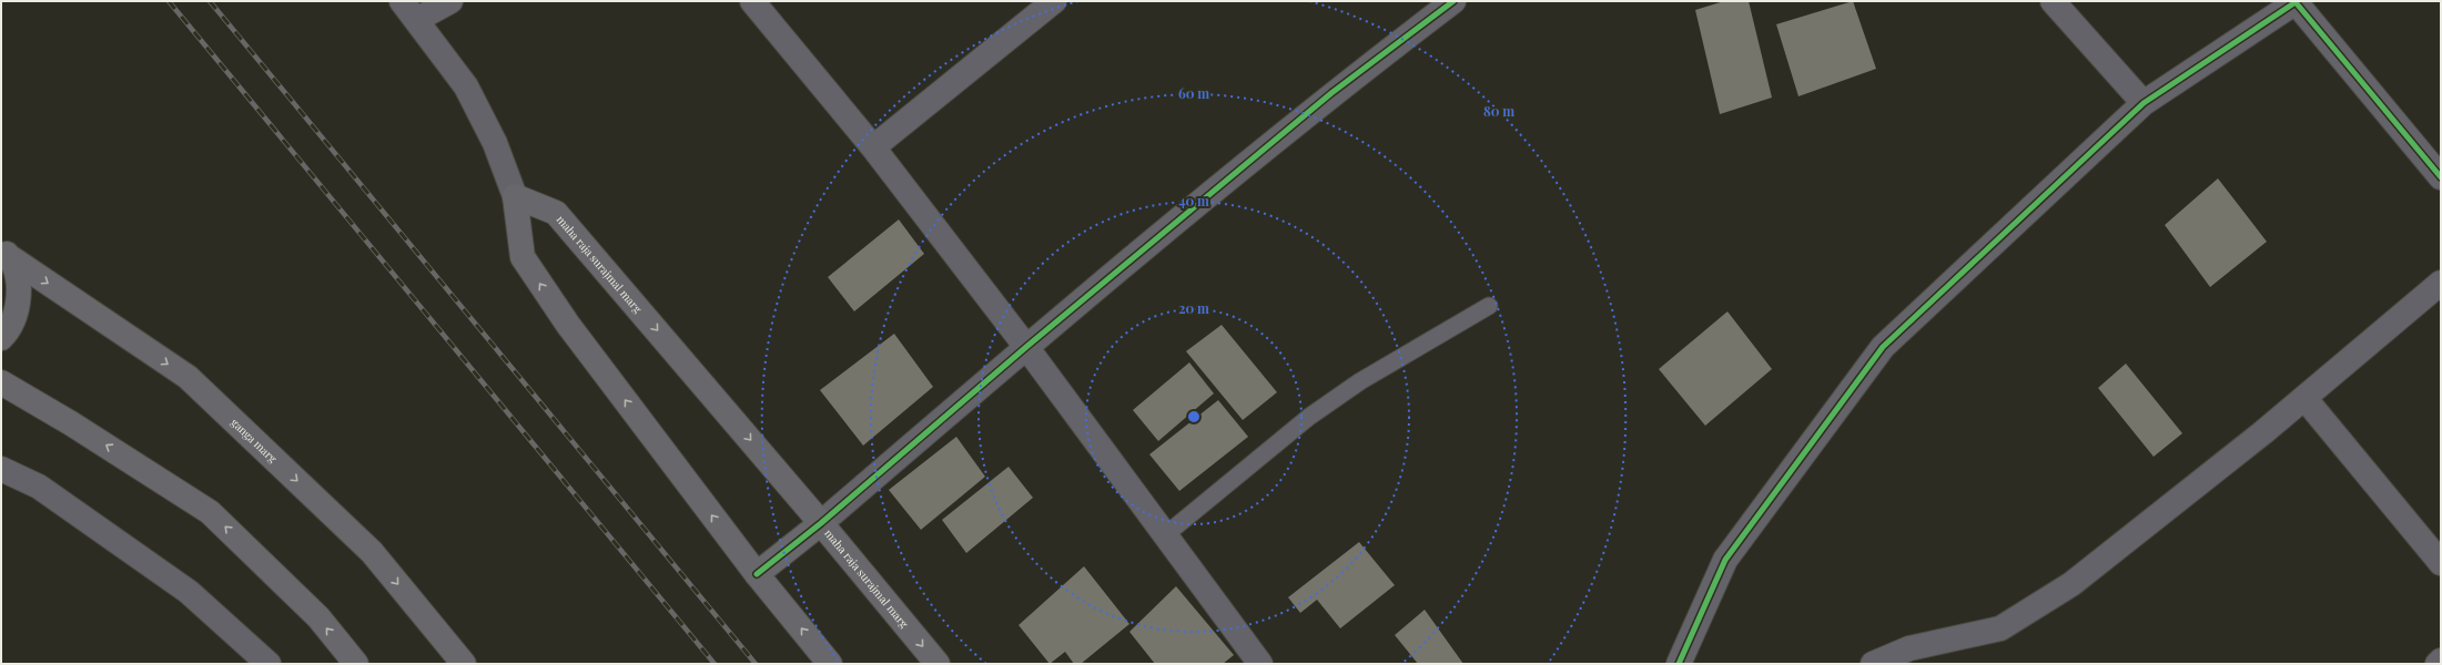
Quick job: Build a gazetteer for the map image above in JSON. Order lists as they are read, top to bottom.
{
  "streets": {
    "street": ["maha raja surajmal marg", "ganga marg"]
  },
  "rings": [
    "60 m",
    "80 m",
    "40 m",
    "20 m"
  ]
}
